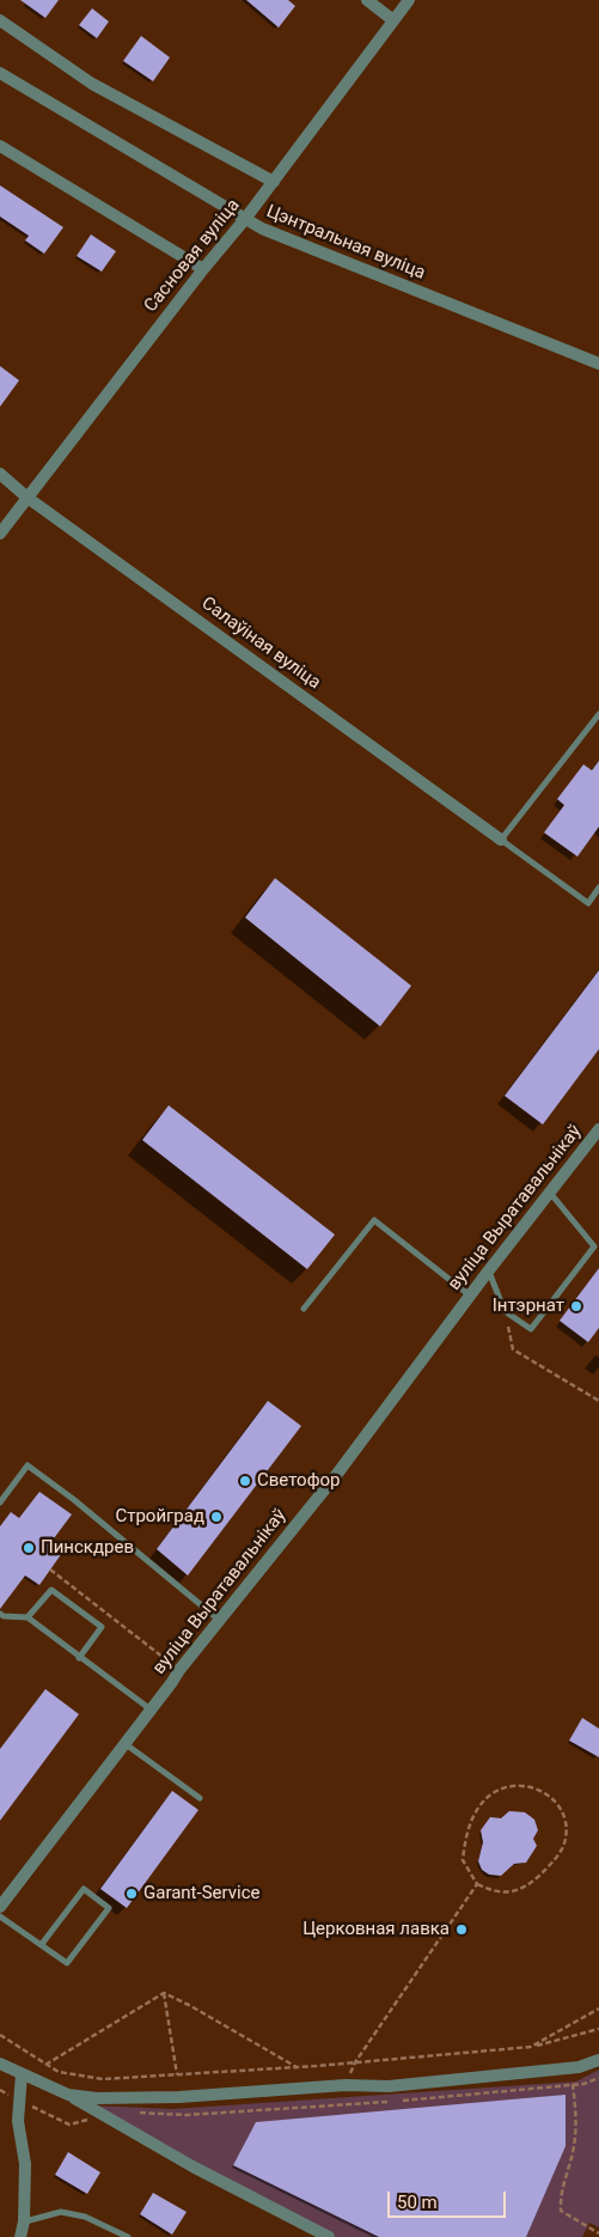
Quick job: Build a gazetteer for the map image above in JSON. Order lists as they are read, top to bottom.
{
  "streets": {
    "street": [
      "Цэнтральная вуліца",
      "Сасновая вуліца",
      "Салаўіная вуліца",
      "вуліца Выратавальнікаў"
    ]
  },
  "crossings": [
    ["Цэнтральная вуліца", "Сасновая вуліца"],
    ["Сасновая вуліца", "Салаўіная вуліца"]
  ],
  "places": [
    "Інтэрнат",
    "Светофор",
    "Стройград",
    "Пинскдрев",
    "Garant-Service",
    "Церковная лавка"
  ],
  "scale_bar": "50 m"
}
